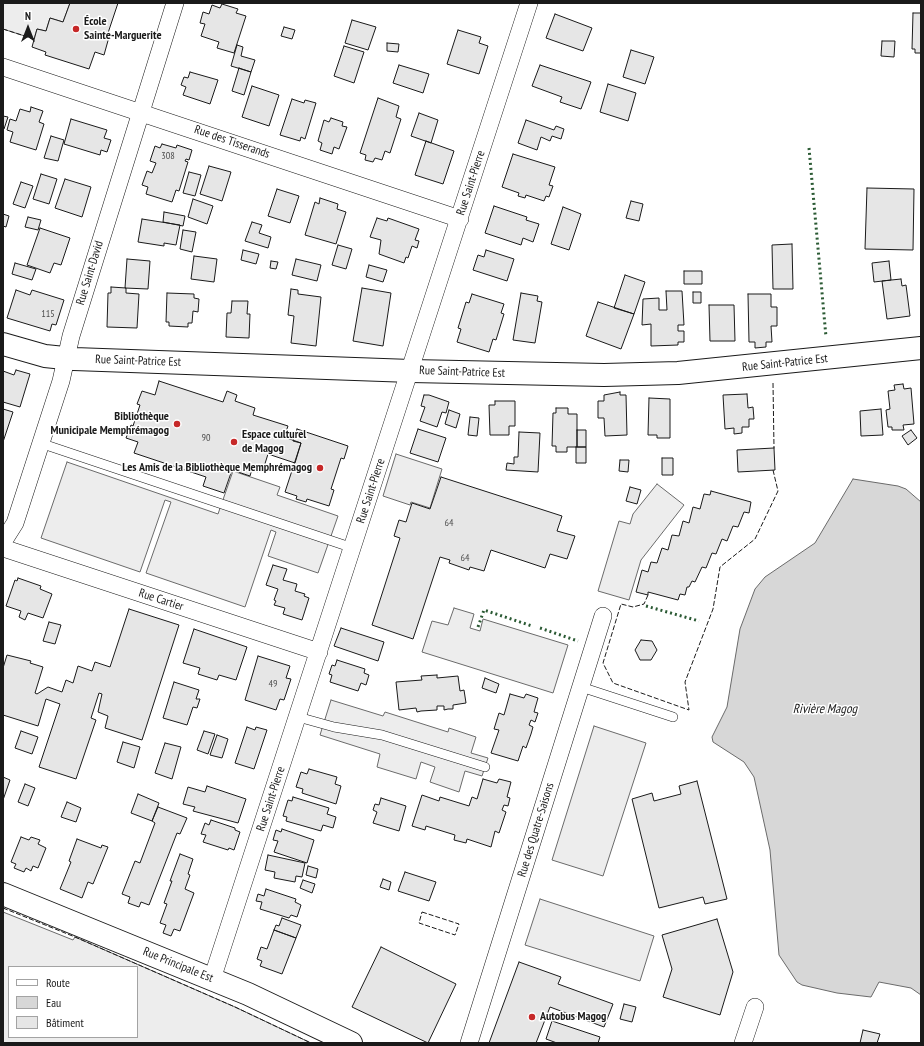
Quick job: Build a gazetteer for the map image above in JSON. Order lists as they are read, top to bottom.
{
  "streets": {
    "street": [
      "Rue des Tisserands",
      "Rue Saint-Pierre",
      "Rue Saint-David",
      "Rue Saint-Patrice Est",
      "Rue Cartier",
      "Rue des Quatre-Saisons",
      "Rue Principale Est"
    ]
  },
  "crossings": [
    ["Rue des Tisserands", "Rue Saint-Pierre"],
    ["Rue des Tisserands", "Rue Saint-David"],
    ["Rue Saint-Pierre", "Rue Saint-Patrice Est"],
    ["Rue Saint-Pierre", "Rue Cartier"],
    ["Rue Saint-Pierre", "Rue Principale Est"],
    ["Rue Saint-David", "Rue Saint-Patrice Est"]
  ],
  "water": ["Rivière Magog"],
  "places": [
    "École Sainte-Marguerite",
    "Bibliothèque Municipale Memphrémagog",
    "Espace culturel de Magog",
    "Les Amis de la Bibliothèque Memphrémagog",
    "Autobus Magog"
  ],
  "house_numbers": [
    "308",
    "115",
    "90",
    "64",
    "64",
    "49"
  ],
  "legend": ["Route", "Eau", "Bâtiment"],
  "north": "top"
}
